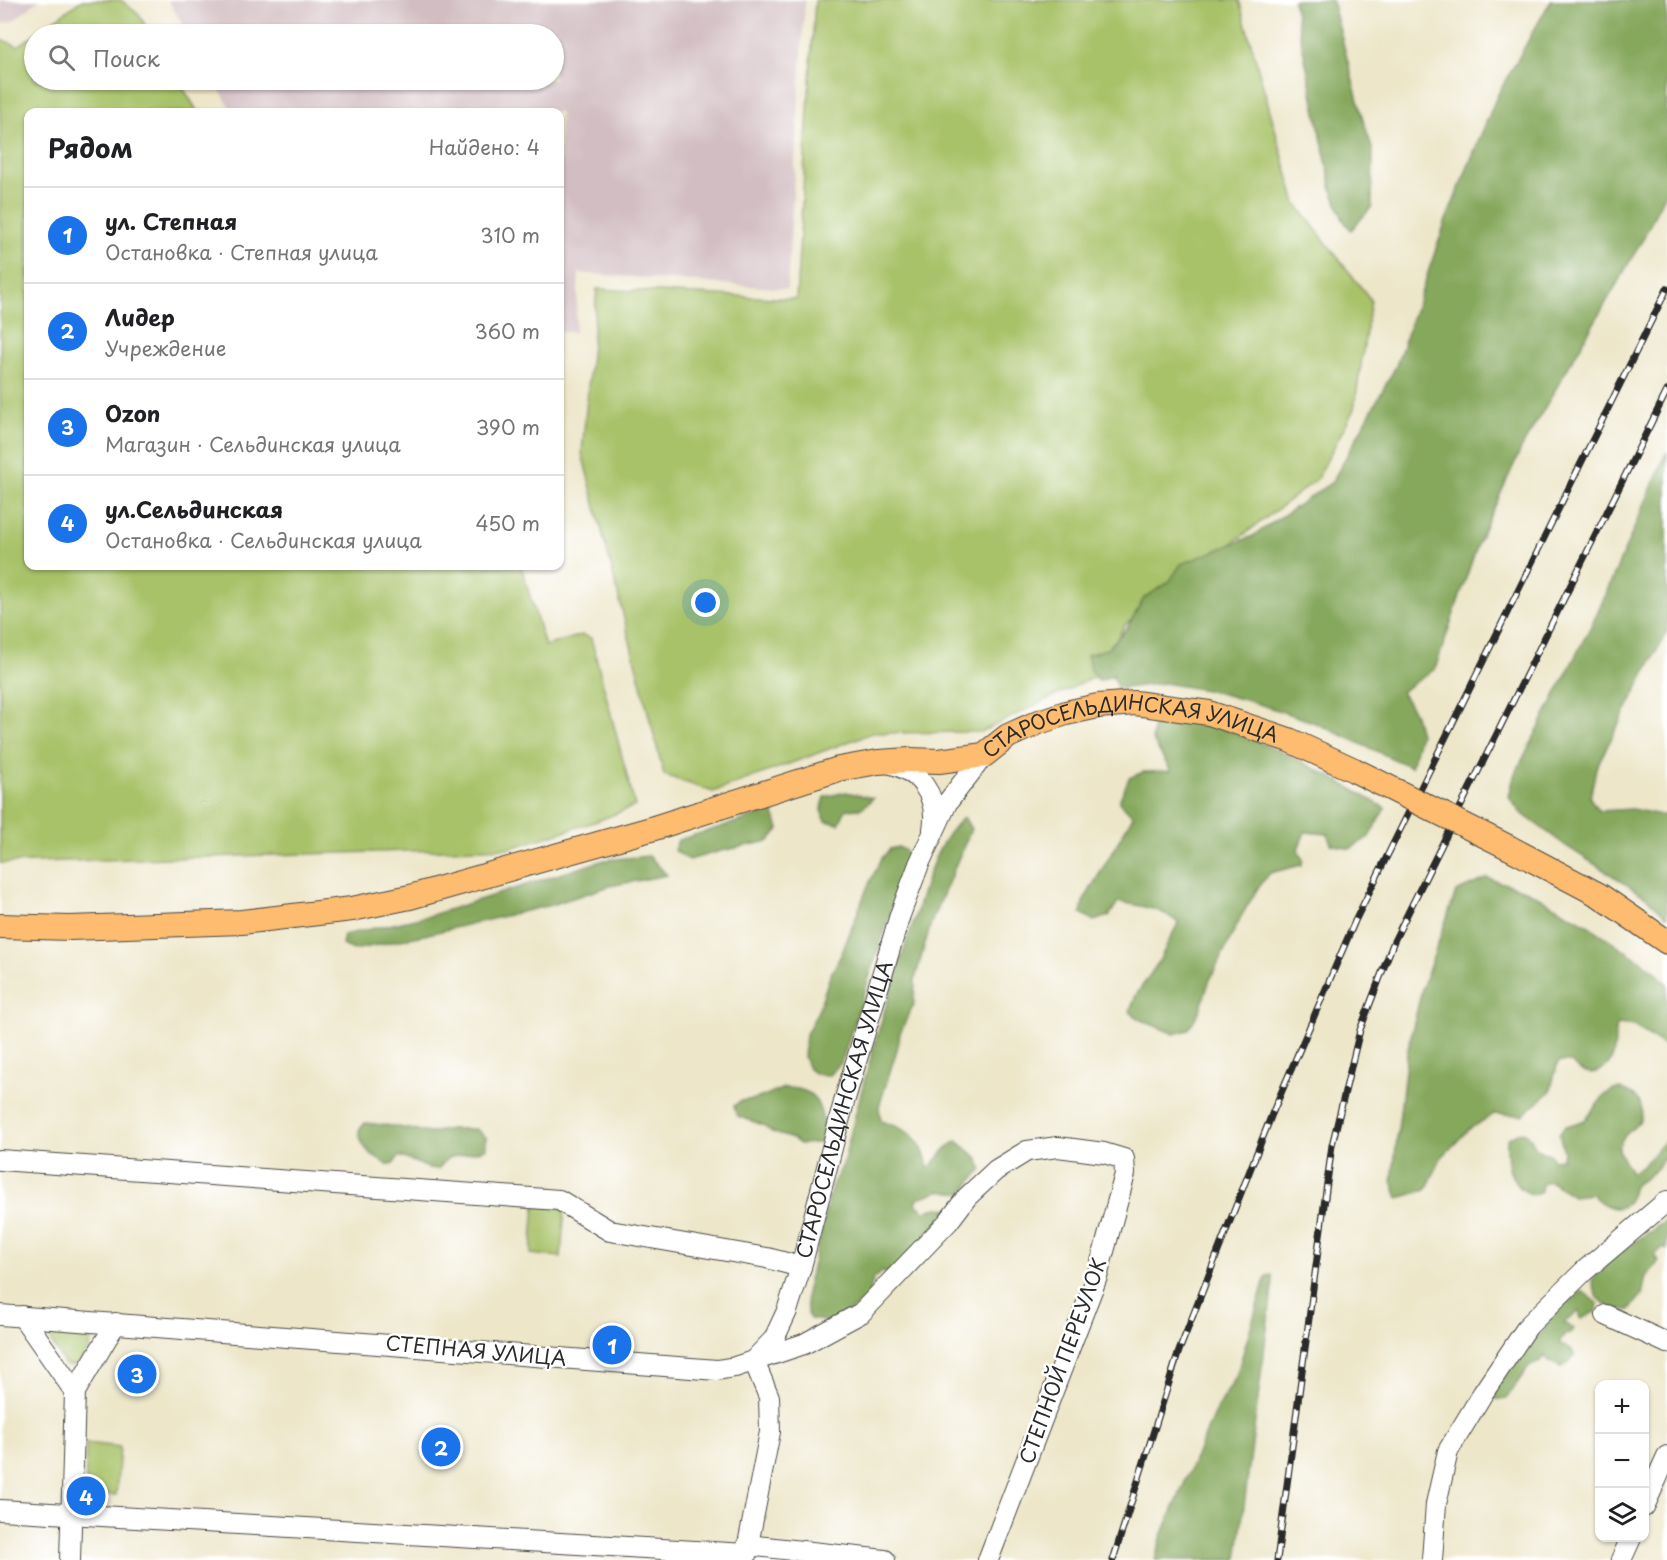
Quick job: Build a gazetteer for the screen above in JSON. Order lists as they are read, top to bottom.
{
  "streets": {
    "main road": ["СТАРОСЕЛЬДИНСКАЯ УЛИЦА"],
    "street": ["СТЕПНАЯ УЛИЦА", "СТЕПНОЙ ПЕРЕУЛОК"]
  },
  "crossings": [
    ["СТАРОСЕЛЬДИНСКАЯ УЛИЦА", "СТЕПНАЯ УЛИЦА"],
    ["СТЕПНАЯ УЛИЦА", "СТЕПНОЙ ПЕРЕУЛОК"]
  ],
  "page": {
    "search": "Поиск",
    "heading": ["Рядом", "Найдено: 4"],
    "list": [
      {
        "mark": "1",
        "name": "ул. Степная",
        "note": "Остановка · Степная улица",
        "value": "310 m"
      },
      {
        "mark": "2",
        "name": "Лидер",
        "note": "Учреждение",
        "value": "360 m"
      },
      {
        "mark": "3",
        "name": "Ozon",
        "note": "Магазин · Сельдинская улица",
        "value": "390 m"
      },
      {
        "mark": "4",
        "name": "ул.Сельдинская",
        "note": "Остановка · Сельдинская улица",
        "value": "450 m"
      }
    ],
    "pins": [
      "1",
      "3",
      "2",
      "4"
    ],
    "map_buttons": ["+", "−"]
  }
}
